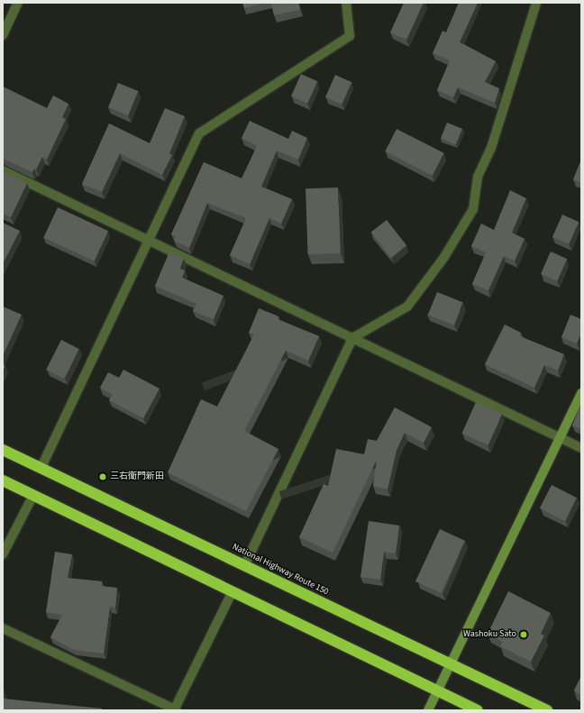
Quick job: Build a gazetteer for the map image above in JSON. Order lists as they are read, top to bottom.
{
  "streets": {
    "highway": ["National Highway Route 150"]
  },
  "places": ["三右衛門新田", "Washoku Sato"]
}
